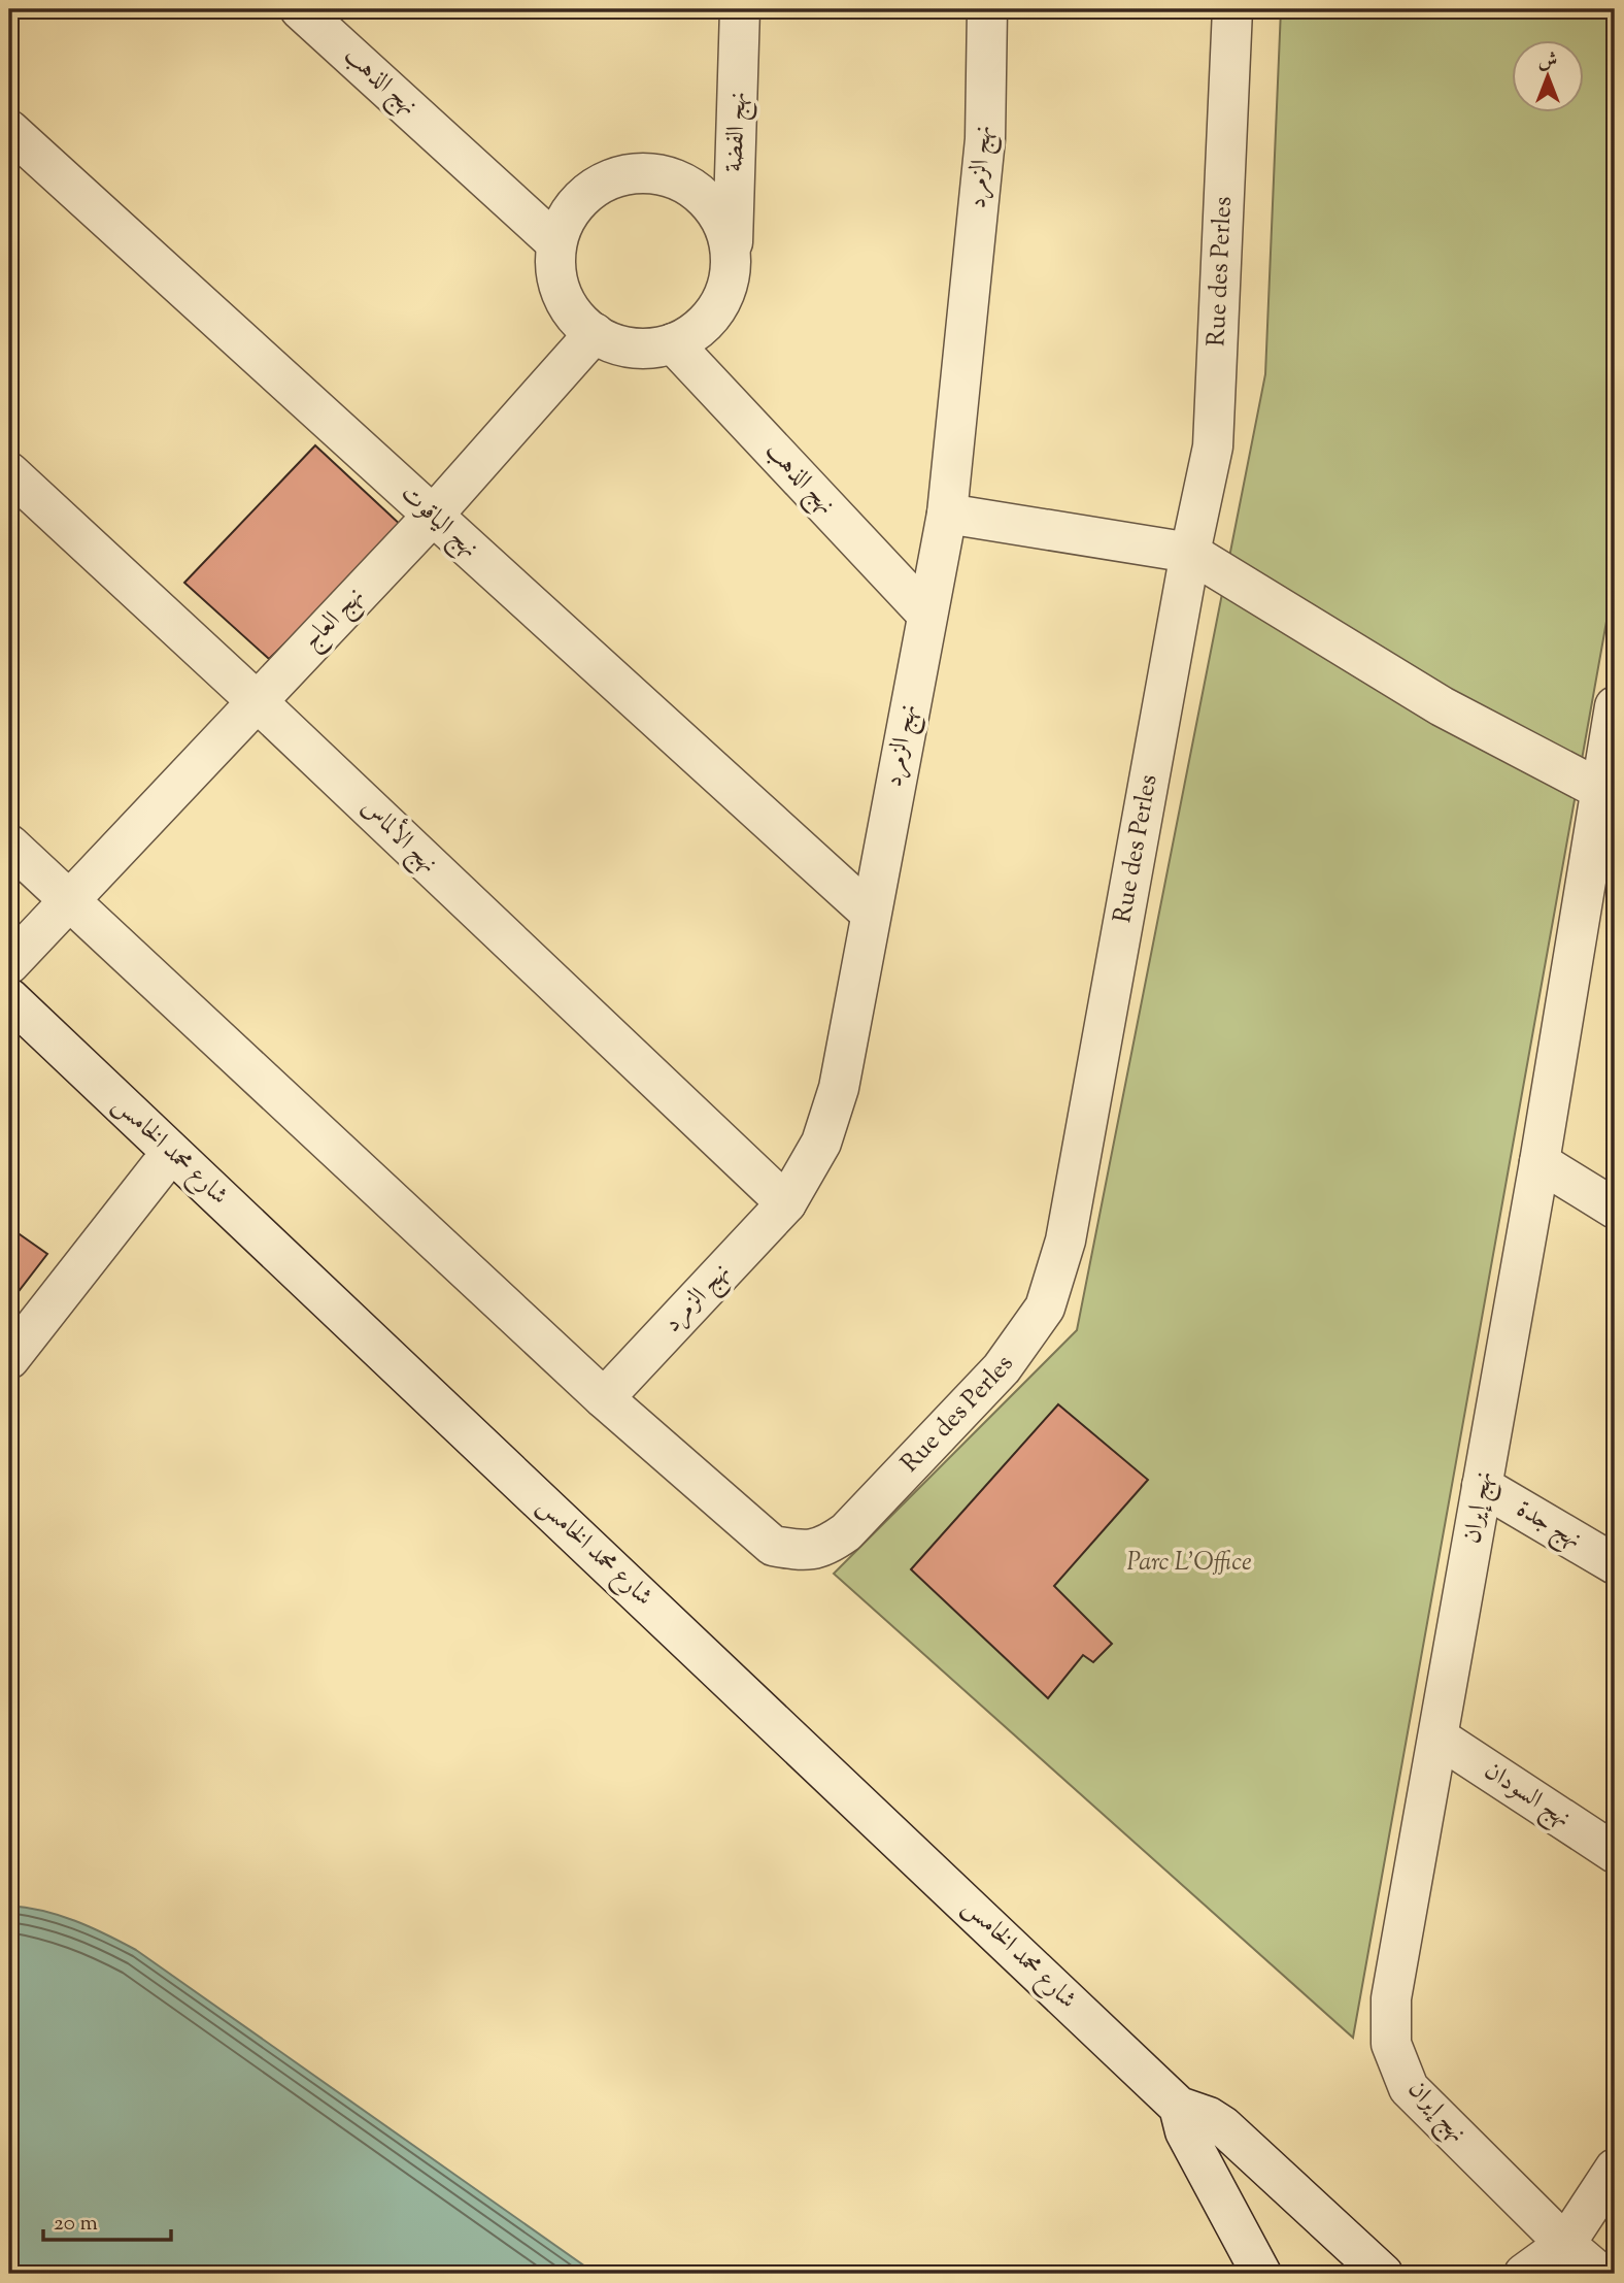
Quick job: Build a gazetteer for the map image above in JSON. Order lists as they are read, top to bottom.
{
  "streets": {
    "street": [
      "نهج الذهب",
      "نهج الفضة",
      "نهج الزمرد",
      "Rue des Perles",
      "نهج الياقوت",
      "نهج العاج",
      "نهج الألماس",
      "شارع محمد الخامس",
      "نهج إيران",
      "نهج جدة",
      "نهج السودان"
    ]
  },
  "crossings": [
    ["نهج الذهب", "نهج الفضة"],
    ["نهج الذهب", "نهج الزمرد"],
    ["نهج الذهب", "نهج العاج"],
    ["نهج الفضة", "نهج العاج"],
    ["نهج الزمرد", "Rue des Perles"],
    ["نهج الزمرد", "نهج الياقوت"],
    ["نهج الزمرد", "نهج الألماس"],
    ["نهج الياقوت", "نهج العاج"],
    ["نهج العاج", "نهج الألماس"],
    ["نهج إيران", "نهج جدة"],
    ["نهج إيران", "نهج السودان"]
  ],
  "parks": ["Parc L'Office"],
  "scale_bar": "20 m",
  "north": "top"
}
